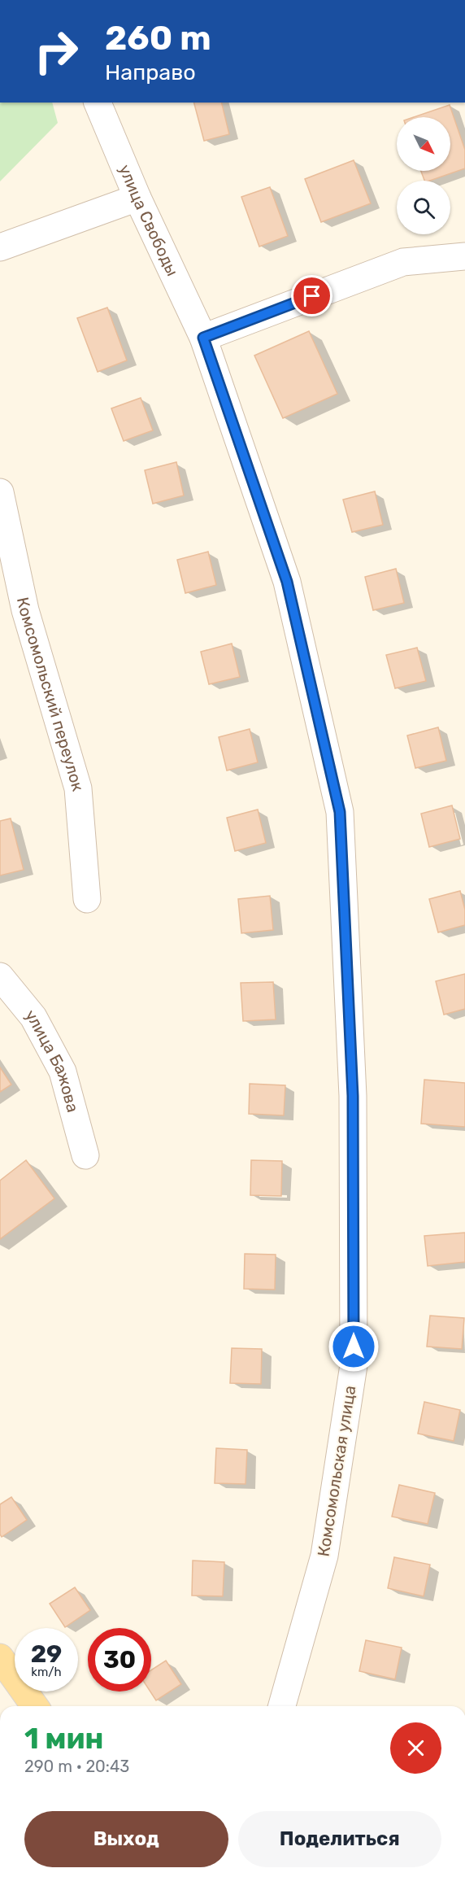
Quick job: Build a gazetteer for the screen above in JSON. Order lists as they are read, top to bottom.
{
  "streets": {
    "street": [
      "улица Свободы",
      "Комсомольский переулок",
      "улица Бажова",
      "Комсомольская улица"
    ]
  },
  "crossings": [
    ["улица Свободы", "Комсомольская улица"]
  ],
  "north": "bottom right",
  "page": {
    "turn": ["260 m", "Направо"],
    "speed": "29 km/h",
    "limit": "30",
    "heading": ["1 мин", "290 m · 20:43"],
    "buttons": ["Выход", "Поделиться"]
  }
}
